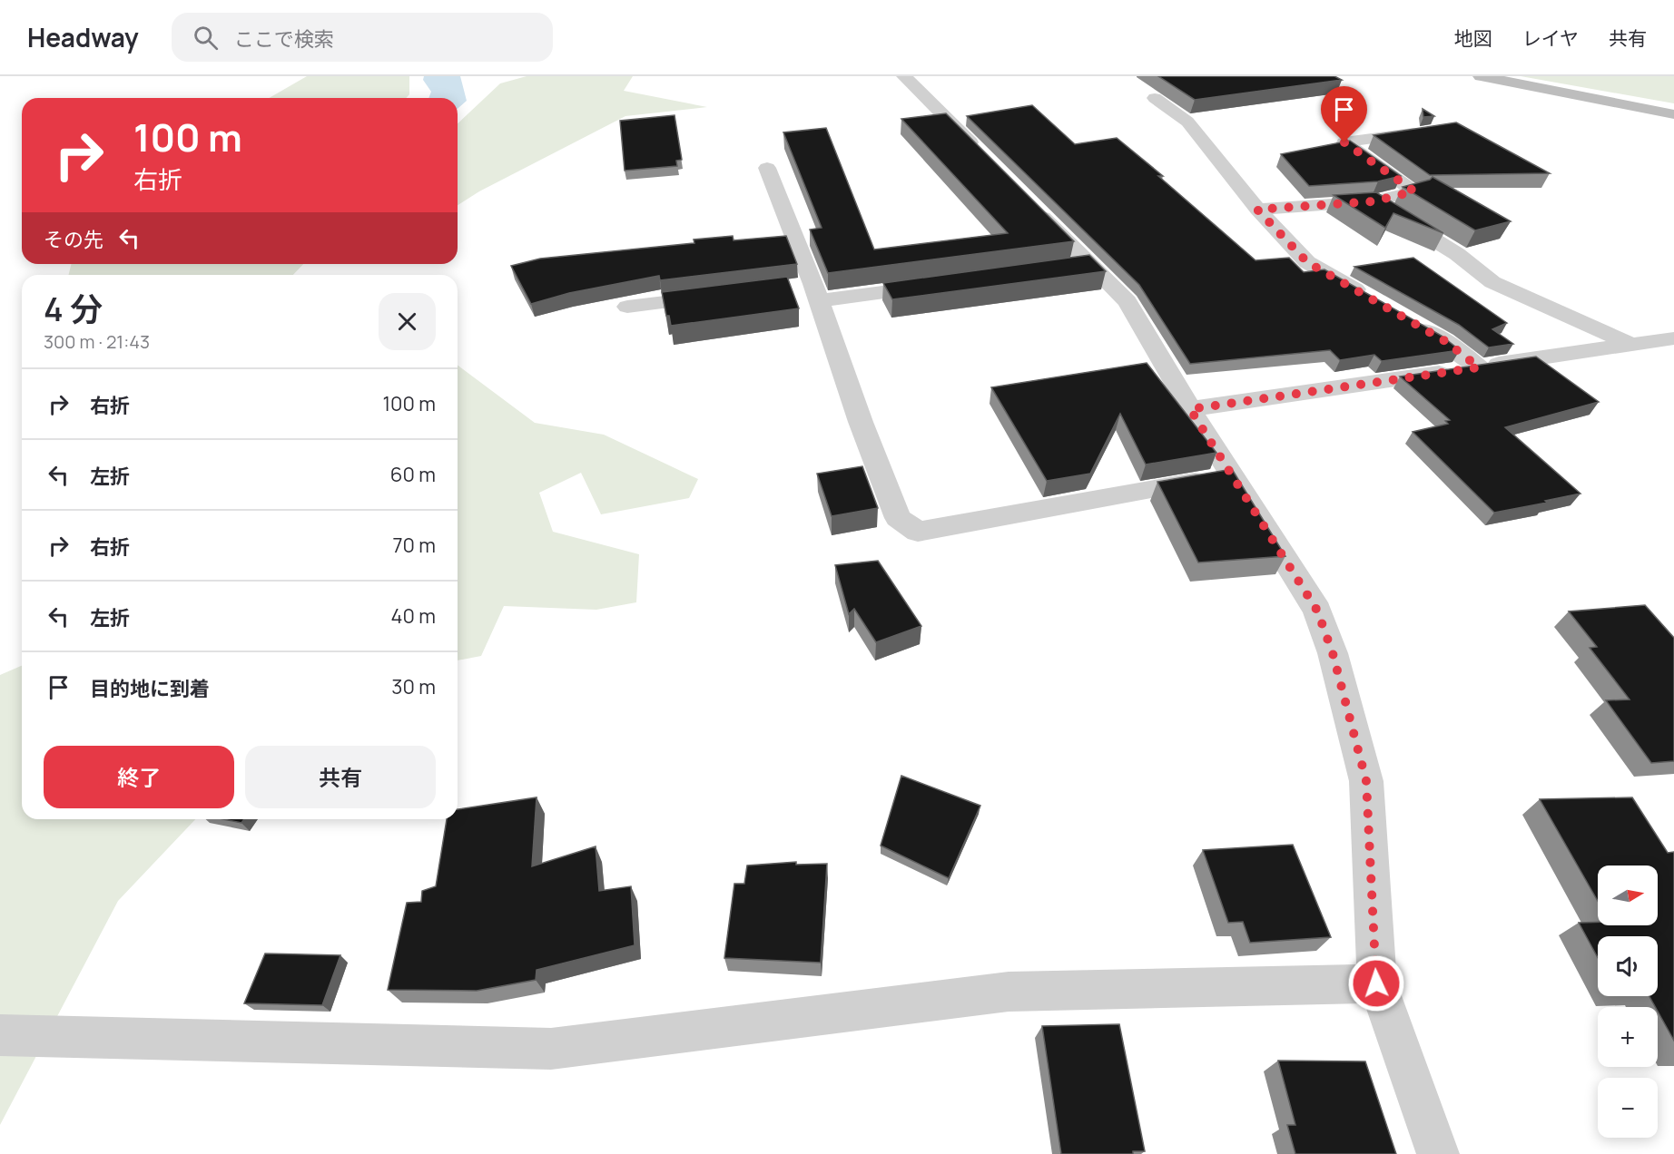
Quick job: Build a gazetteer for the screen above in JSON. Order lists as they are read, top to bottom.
{
  "north": "right",
  "page": {
    "header": "Headway",
    "search": "ここで検索",
    "nav": ["地図", "レイヤ", "共有"],
    "turn": ["100 m", "右折"],
    "then": "その先",
    "heading": ["4 分", "300 m · 21:43"],
    "list": [
      {
        "name": "右折",
        "value": "100 m"
      },
      {
        "name": "左折",
        "value": "60 m"
      },
      {
        "name": "右折",
        "value": "70 m"
      },
      {
        "name": "左折",
        "value": "40 m"
      },
      {
        "name": "目的地に到着",
        "value": "30 m"
      }
    ],
    "buttons": ["終了", "共有"],
    "map_buttons": ["+", "−"]
  }
}
